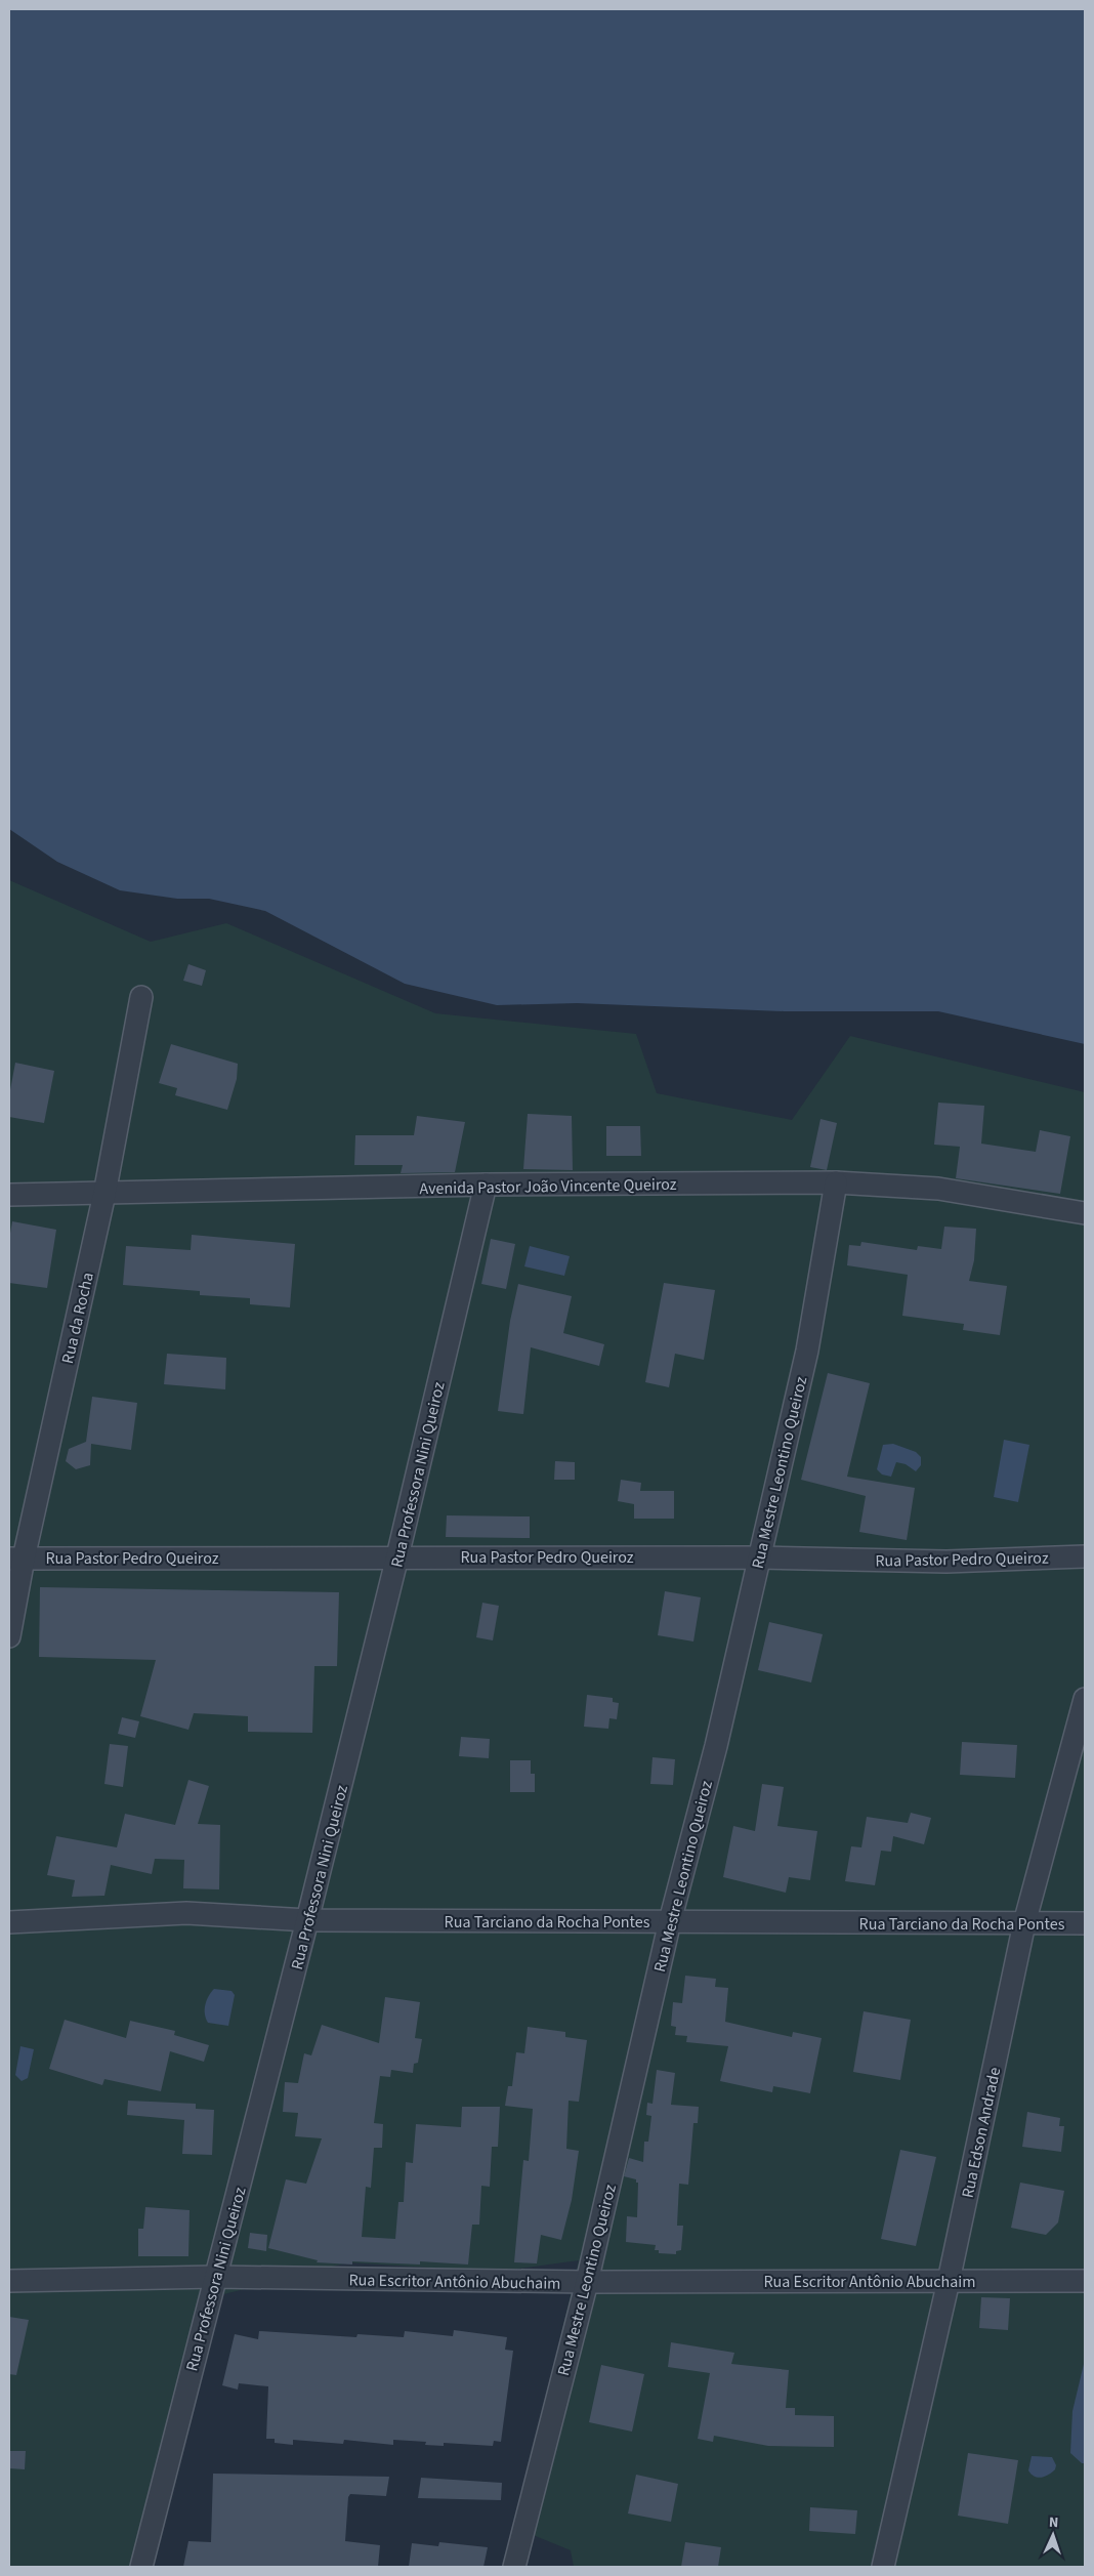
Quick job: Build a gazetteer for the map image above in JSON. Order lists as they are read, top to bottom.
{
  "streets": {
    "street": [
      "Avenida Pastor João Vincente Queiroz",
      "Rua da Rocha",
      "Rua Mestre Leontino Queiroz",
      "Rua Professora Nini Queiroz",
      "Rua Pastor Pedro Queiroz",
      "Rua Tarciano da Rocha Pontes",
      "Rua Edson Andrade",
      "Rua Escritor Antônio Abuchaim"
    ]
  },
  "crossings": [
    ["Avenida Pastor João Vincente Queiroz", "Rua da Rocha"],
    ["Avenida Pastor João Vincente Queiroz", "Rua Mestre Leontino Queiroz"],
    ["Avenida Pastor João Vincente Queiroz", "Rua Professora Nini Queiroz"],
    ["Rua da Rocha", "Rua Pastor Pedro Queiroz"],
    ["Rua Mestre Leontino Queiroz", "Rua Pastor Pedro Queiroz"],
    ["Rua Mestre Leontino Queiroz", "Rua Tarciano da Rocha Pontes"],
    ["Rua Mestre Leontino Queiroz", "Rua Escritor Antônio Abuchaim"],
    ["Rua Professora Nini Queiroz", "Rua Pastor Pedro Queiroz"],
    ["Rua Professora Nini Queiroz", "Rua Tarciano da Rocha Pontes"],
    ["Rua Professora Nini Queiroz", "Rua Escritor Antônio Abuchaim"],
    ["Rua Tarciano da Rocha Pontes", "Rua Edson Andrade"],
    ["Rua Edson Andrade", "Rua Escritor Antônio Abuchaim"]
  ],
  "north": "top"
}
